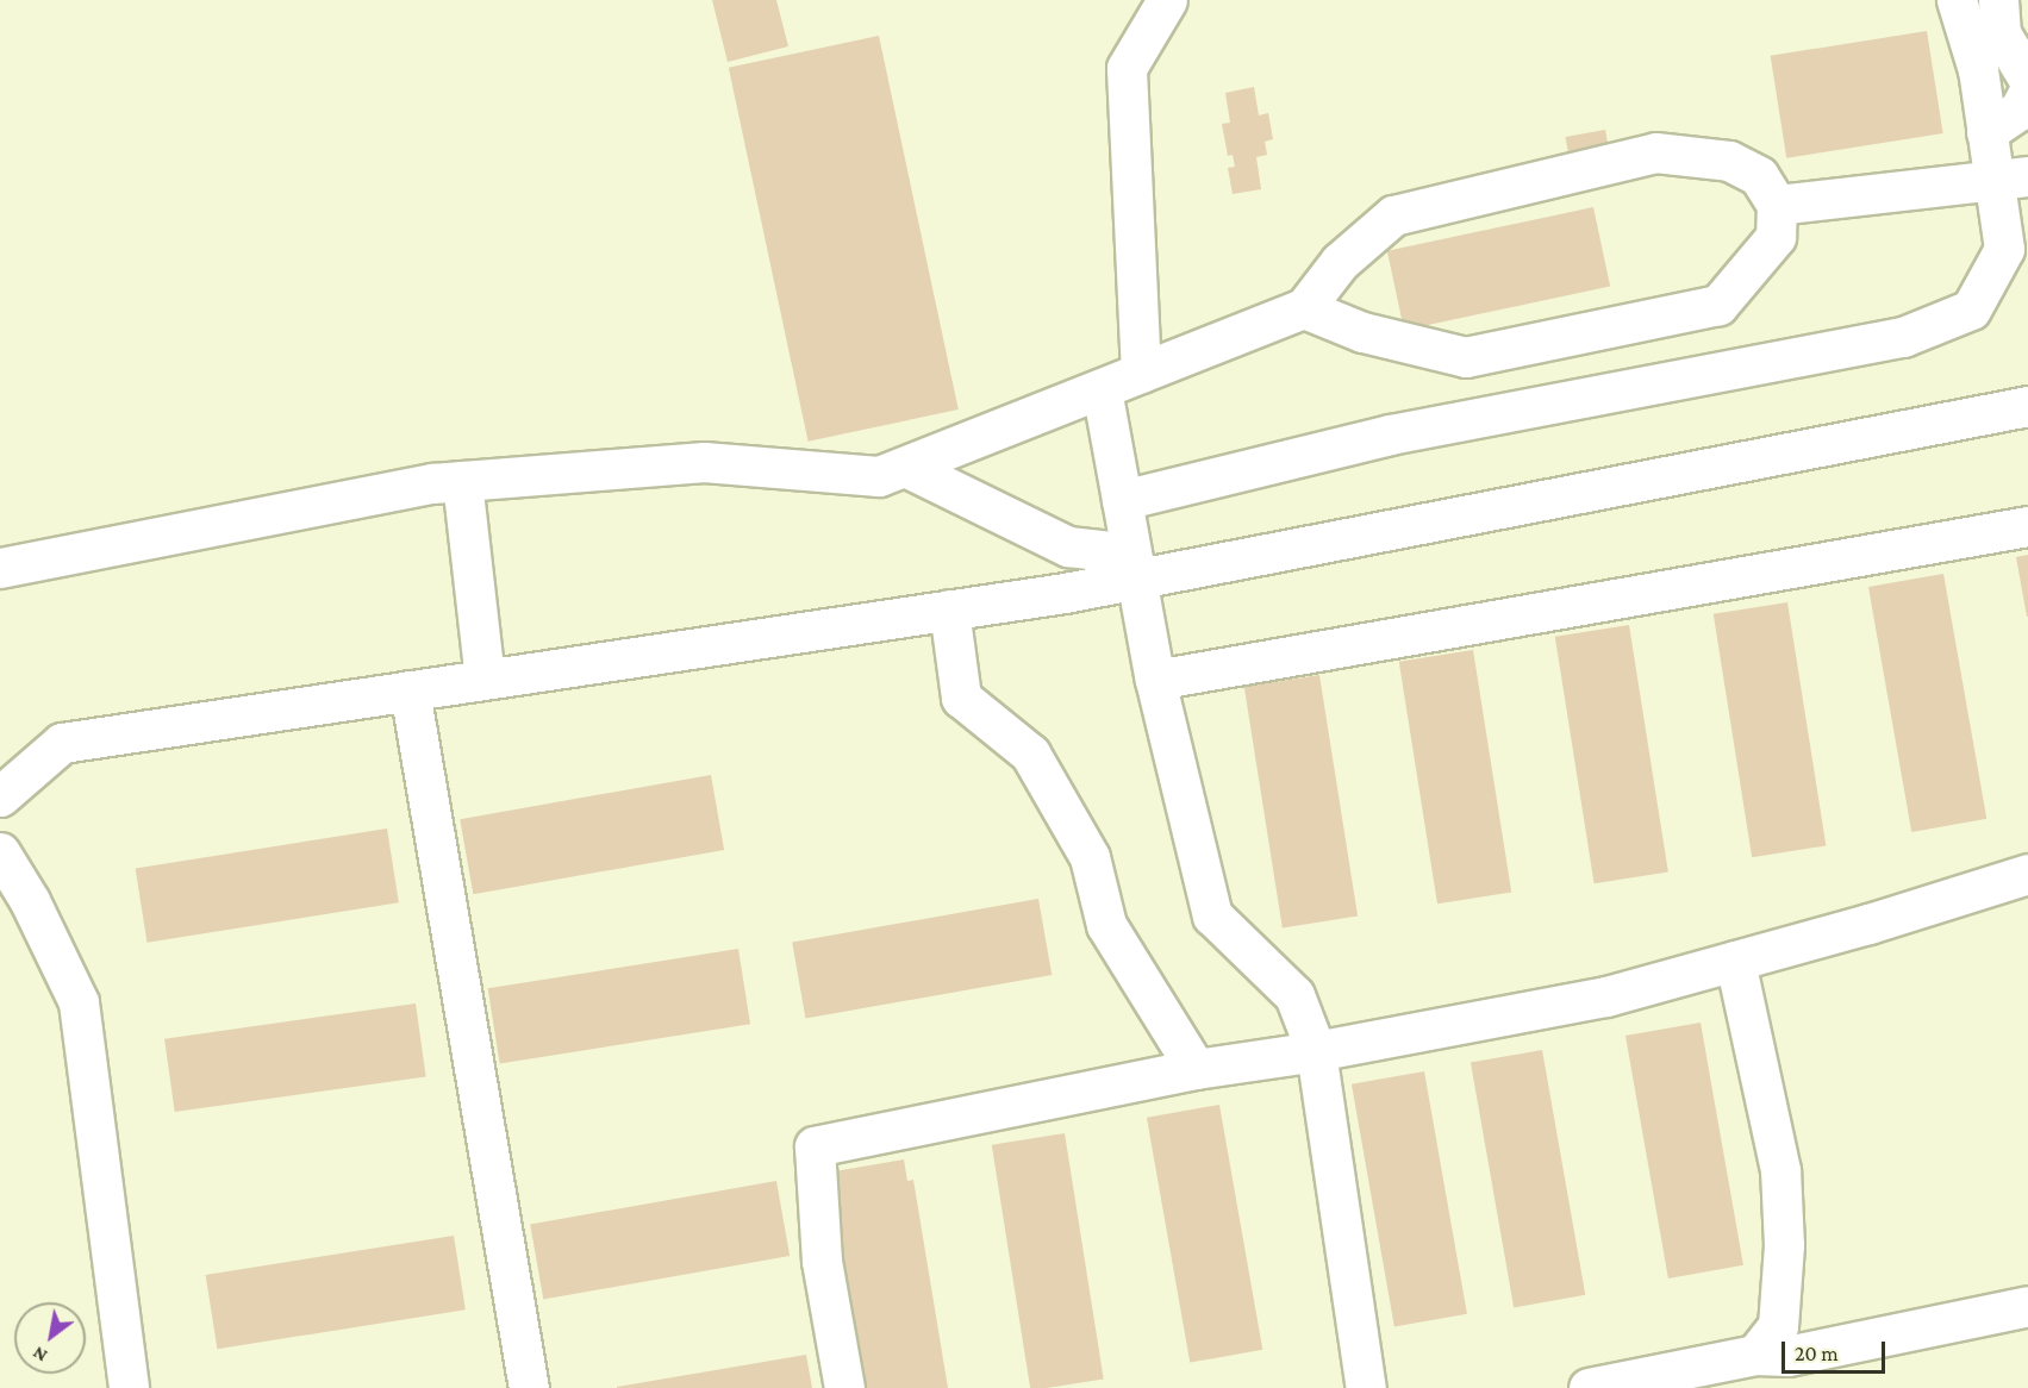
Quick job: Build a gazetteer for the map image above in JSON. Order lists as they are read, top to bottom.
{
  "scale_bar": "20 m",
  "north": "bottom left"
}
